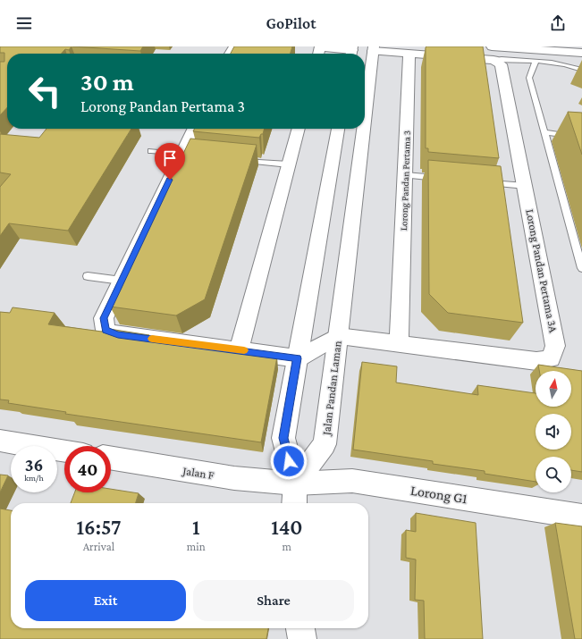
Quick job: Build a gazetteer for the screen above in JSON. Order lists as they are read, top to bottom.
{
  "streets": {
    "street": [
      "Lorong Pandan Pertama 3",
      "Lorong Pandan Pertama 3A",
      "Jalan Pandan Laman",
      "Jalan F",
      "Lorong G1"
    ]
  },
  "crossings": [
    ["Lorong Pandan Pertama 3", "Lorong Pandan Pertama 3A"],
    ["Lorong Pandan Pertama 3A", "Jalan Pandan Laman"],
    ["Jalan Pandan Laman", "Jalan F"],
    ["Jalan Pandan Laman", "Lorong G1"],
    ["Jalan F", "Lorong G1"]
  ],
  "north": "top",
  "page": {
    "header": "GoPilot",
    "turn": ["30 m", "Lorong Pandan Pertama 3"],
    "speed": "36 km/h",
    "limit": "40",
    "eta": [
      "16:57",
      "Arrival",
      "1",
      "min",
      "140",
      "m"
    ],
    "buttons": ["Exit", "Share"]
  }
}
